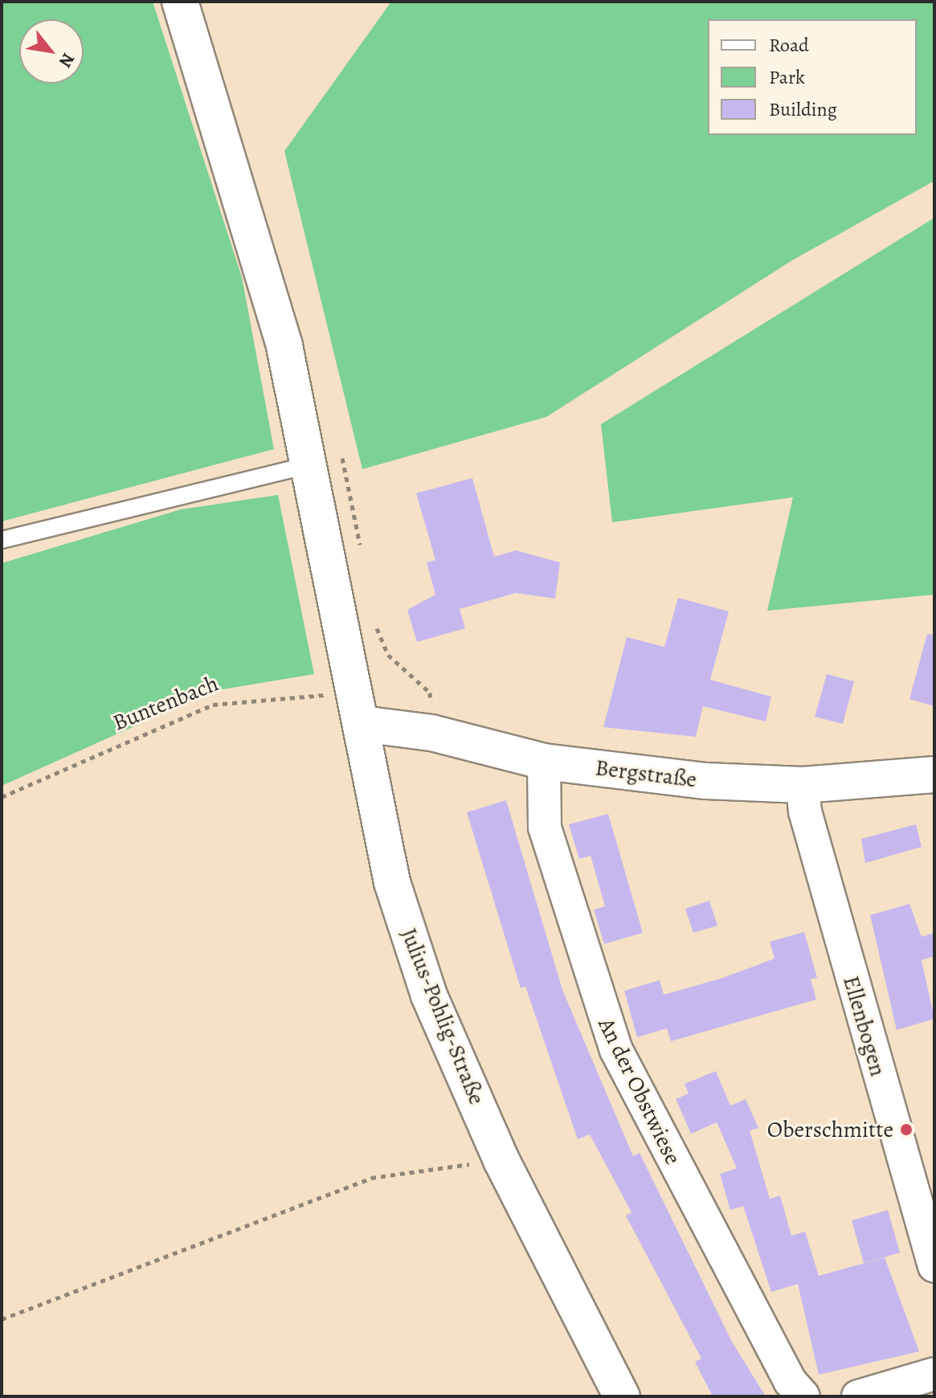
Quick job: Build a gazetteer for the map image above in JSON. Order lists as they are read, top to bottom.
{
  "streets": {
    "street": [
      "Bergstraße",
      "Julius-Pohlig-Straße",
      "Ellenbogen",
      "An der Obstwiese"
    ],
    "path": ["Buntenbach"]
  },
  "crossings": [
    ["Buntenbach", "Bergstraße"],
    ["Buntenbach", "Julius-Pohlig-Straße"],
    ["Bergstraße", "Julius-Pohlig-Straße"],
    ["Bergstraße", "Ellenbogen"],
    ["Bergstraße", "An der Obstwiese"]
  ],
  "places": ["Oberschmitte"],
  "legend": ["Road", "Park", "Building"],
  "north": "bottom right"
}
